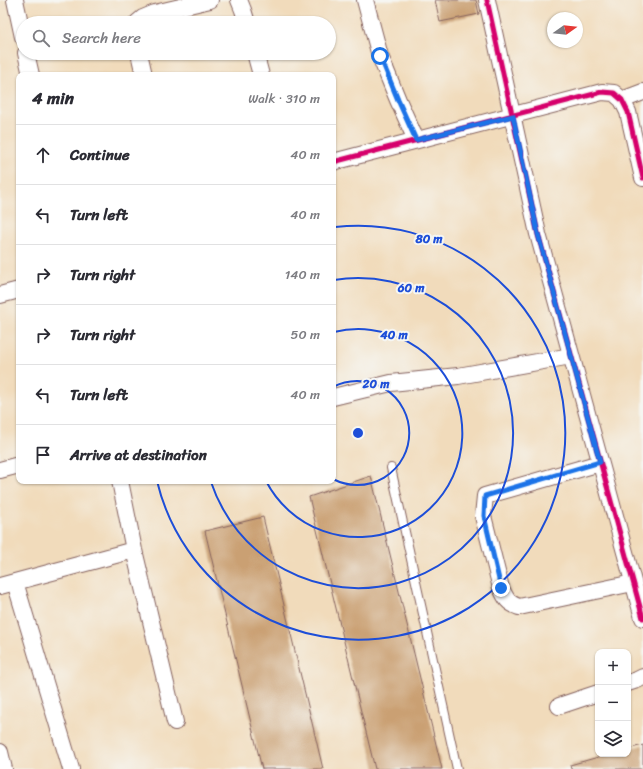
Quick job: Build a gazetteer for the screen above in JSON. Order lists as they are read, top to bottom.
{
  "north": "right",
  "page": {
    "search": "Search here",
    "heading": ["4 min", "Walk · 310 m"],
    "list": [
      ["Continue", "40 m"],
      ["Turn left", "40 m"],
      ["Turn right", "140 m"],
      ["Turn right", "50 m"],
      ["Turn left", "40 m"],
      "Arrive at destination"
    ],
    "map_buttons": ["+", "−"]
  },
  "rings": [
    "80 m",
    "60 m",
    "40 m",
    "20 m"
  ]
}
